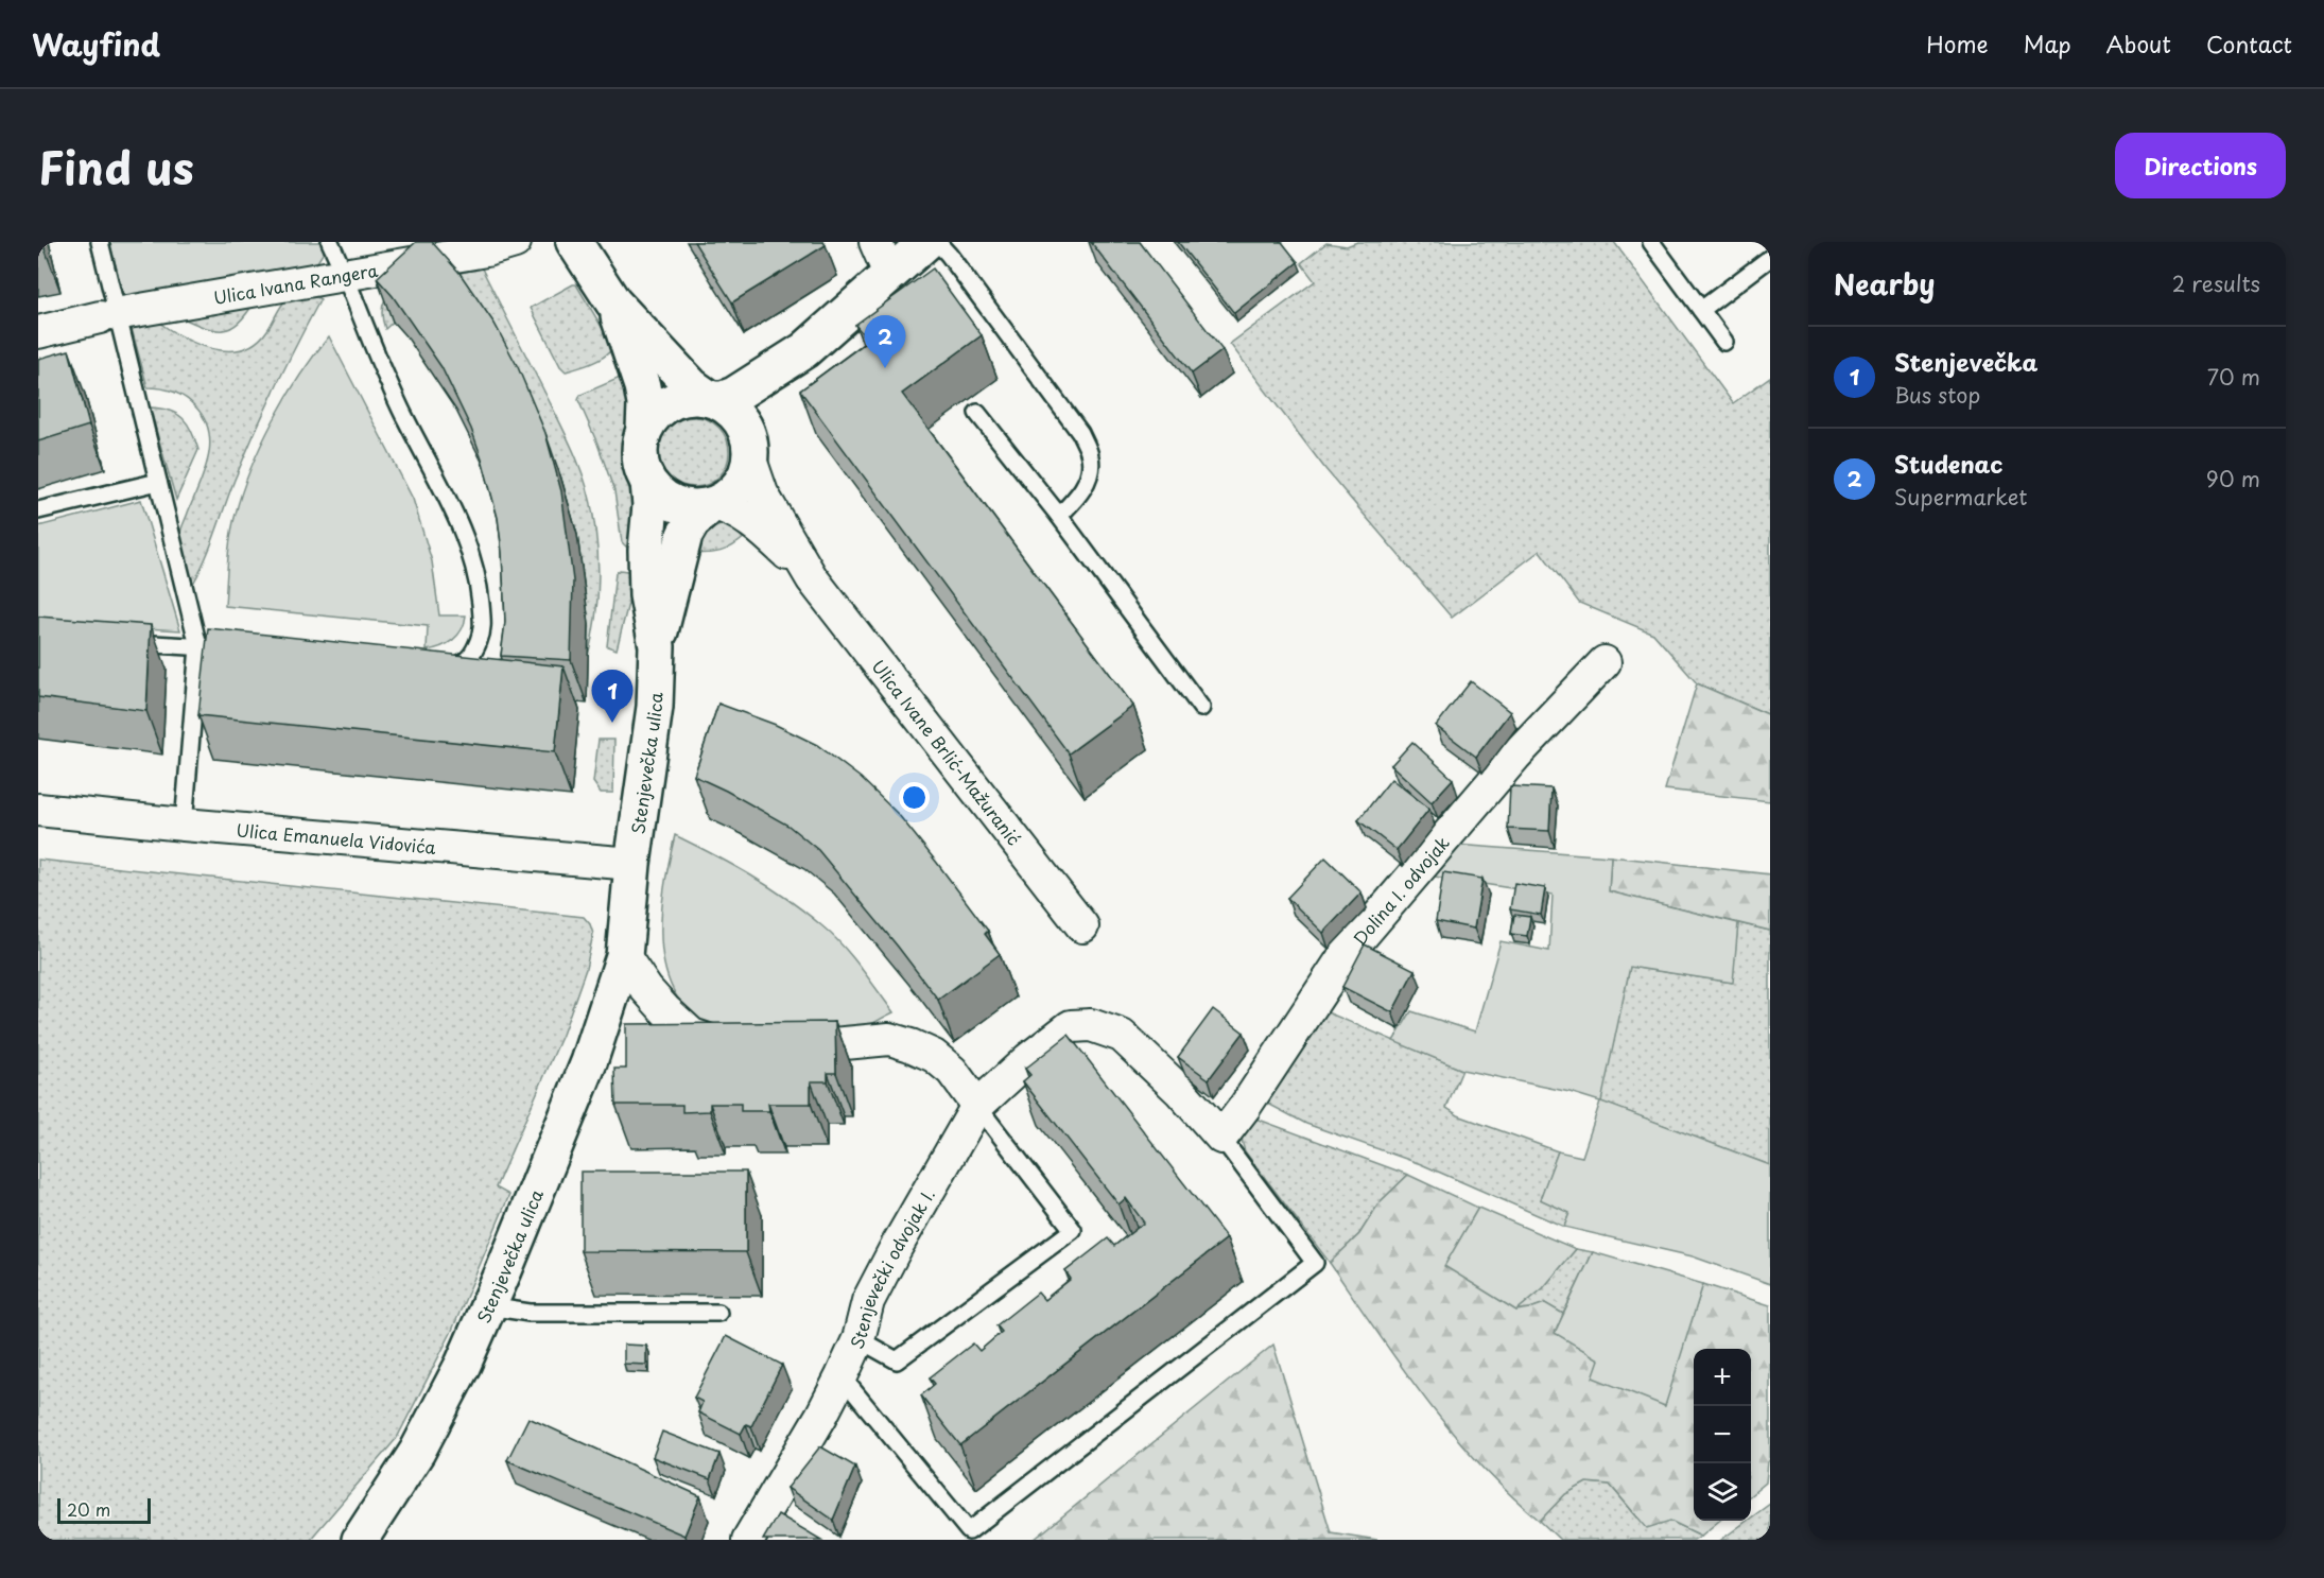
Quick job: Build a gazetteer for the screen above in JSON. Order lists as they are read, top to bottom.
{
  "streets": {
    "street": [
      "Ulica Ivana Rangera",
      "Ulica Ivane Brlić-Mažuranić",
      "Stenjevečka ulica",
      "Ulica Emanuela Vidovića",
      "Dolina I. odvojak",
      "Stenjevečki odvojak I."
    ]
  },
  "crossings": [
    ["Ulica Ivane Brlić-Mažuranić", "Stenjevečka ulica"],
    ["Stenjevečka ulica", "Ulica Emanuela Vidovića"],
    ["Dolina I. odvojak", "Stenjevečki odvojak I."]
  ],
  "scale_bar": "20 m",
  "page": {
    "header": "Wayfind",
    "nav": [
      "Home",
      "Map",
      "About",
      "Contact"
    ],
    "title": "Find us",
    "buttons": "Directions",
    "heading": ["Nearby", "2 results"],
    "pins": ["2", "1"],
    "list": [
      {
        "mark": "1",
        "name": "Stenjevečka",
        "note": "Bus stop",
        "value": "70 m"
      },
      {
        "mark": "2",
        "name": "Studenac",
        "note": "Supermarket",
        "value": "90 m"
      }
    ],
    "map_buttons": ["+", "−"],
    "scale": "20 m"
  }
}
